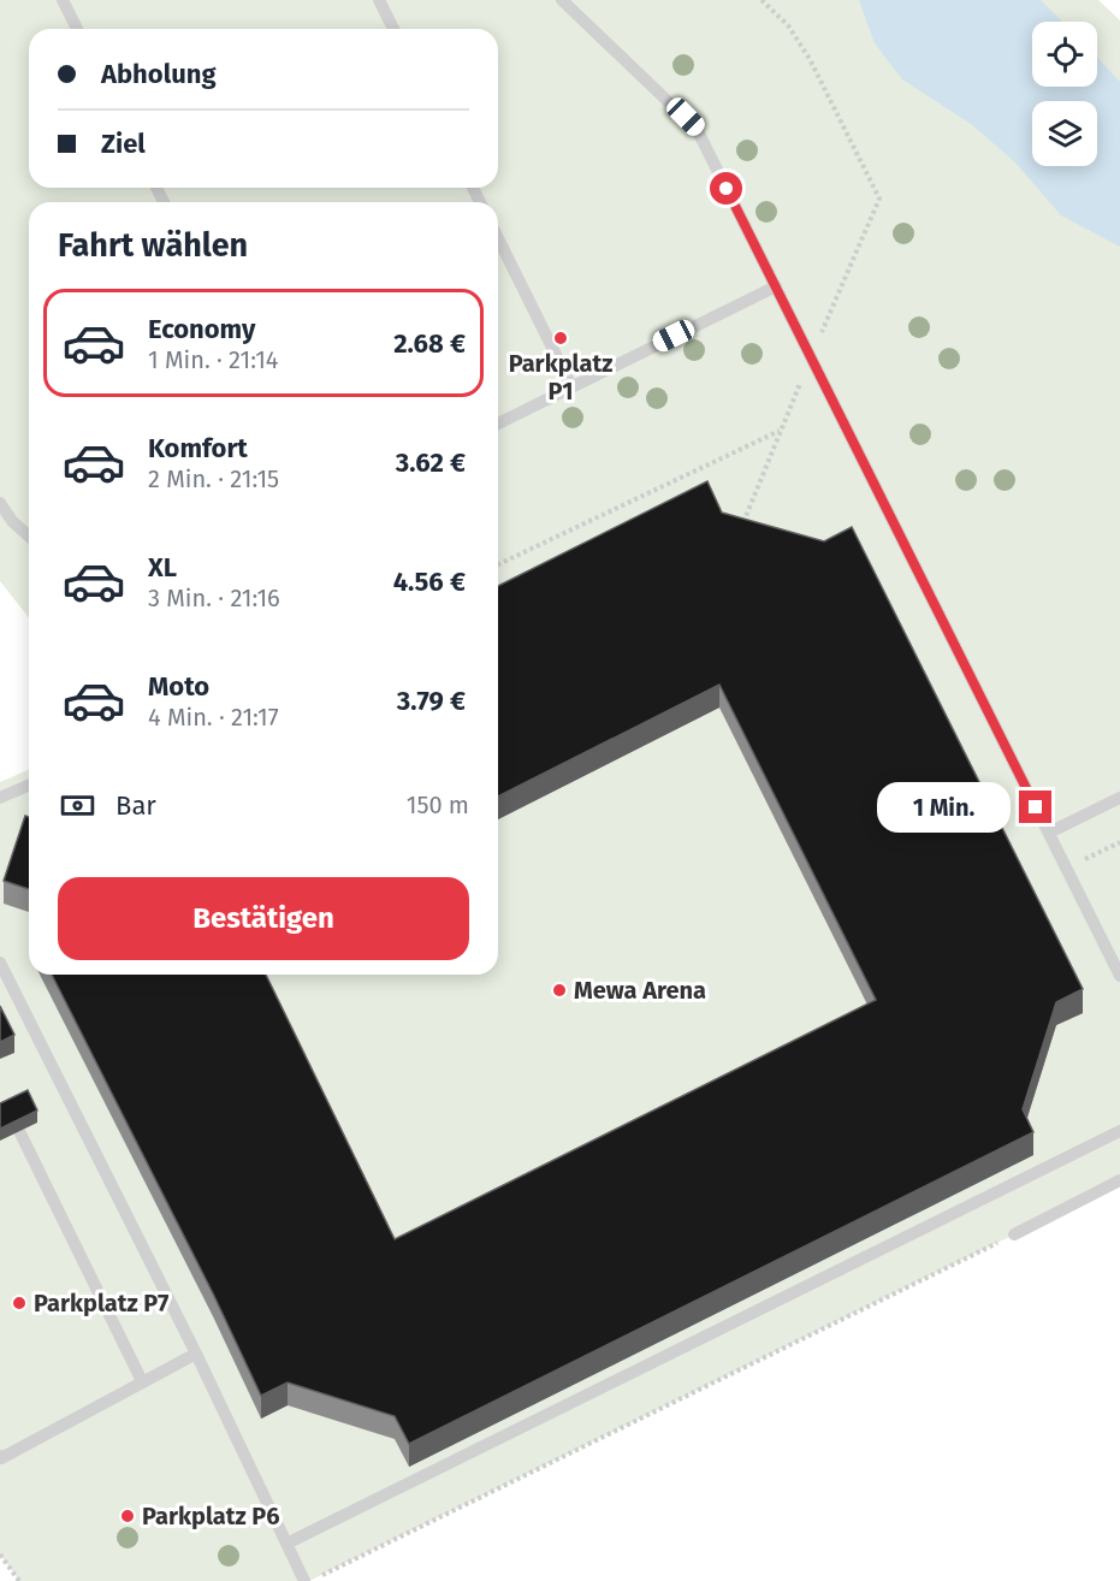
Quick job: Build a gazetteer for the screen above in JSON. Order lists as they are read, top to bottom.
{
  "places": [
    "Parkplatz P1",
    "Mewa Arena",
    "Parkplatz P7",
    "Parkplatz P6"
  ],
  "page": {
    "banner": ["Abholung", "Ziel"],
    "heading": "Fahrt wählen",
    "list": [
      {
        "name": "Economy",
        "note": "1 Min. · 21:14",
        "value": "2.68 €"
      },
      {
        "name": "Komfort",
        "note": "2 Min. · 21:15",
        "value": "3.62 €"
      },
      {
        "name": "XL",
        "note": "3 Min. · 21:16",
        "value": "4.56 €"
      },
      {
        "name": "Moto",
        "note": "4 Min. · 21:17",
        "value": "3.79 €"
      }
    ],
    "pay": ["Bar", "150 m"],
    "bubble": "1 Min.",
    "buttons": "Bestätigen"
  }
}
